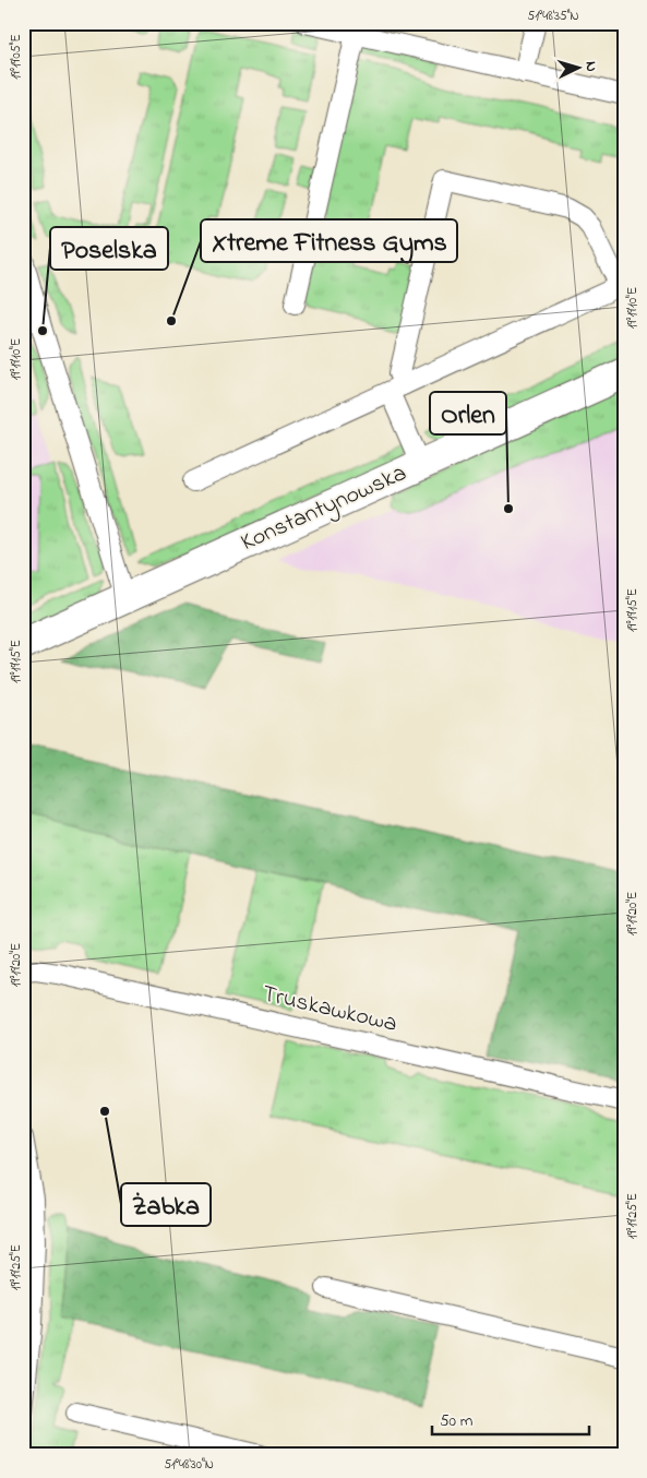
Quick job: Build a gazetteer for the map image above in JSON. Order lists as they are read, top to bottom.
{
  "streets": {
    "main road": ["Konstantynowska"],
    "street": ["Truskawkowa"]
  },
  "places": [
    "Xtreme Fitness Gyms",
    "Poselska",
    "Orlen",
    "Żabka"
  ],
  "scale_bar": "50 m",
  "north": "right",
  "coordinates": [
    "51°48'35\"N",
    "19°19'05\"E",
    "19°19'10\"E",
    "19°19'15\"E",
    "19°19'20\"E",
    "19°19'25\"E",
    "51°48'30\"N"
  ]
}
